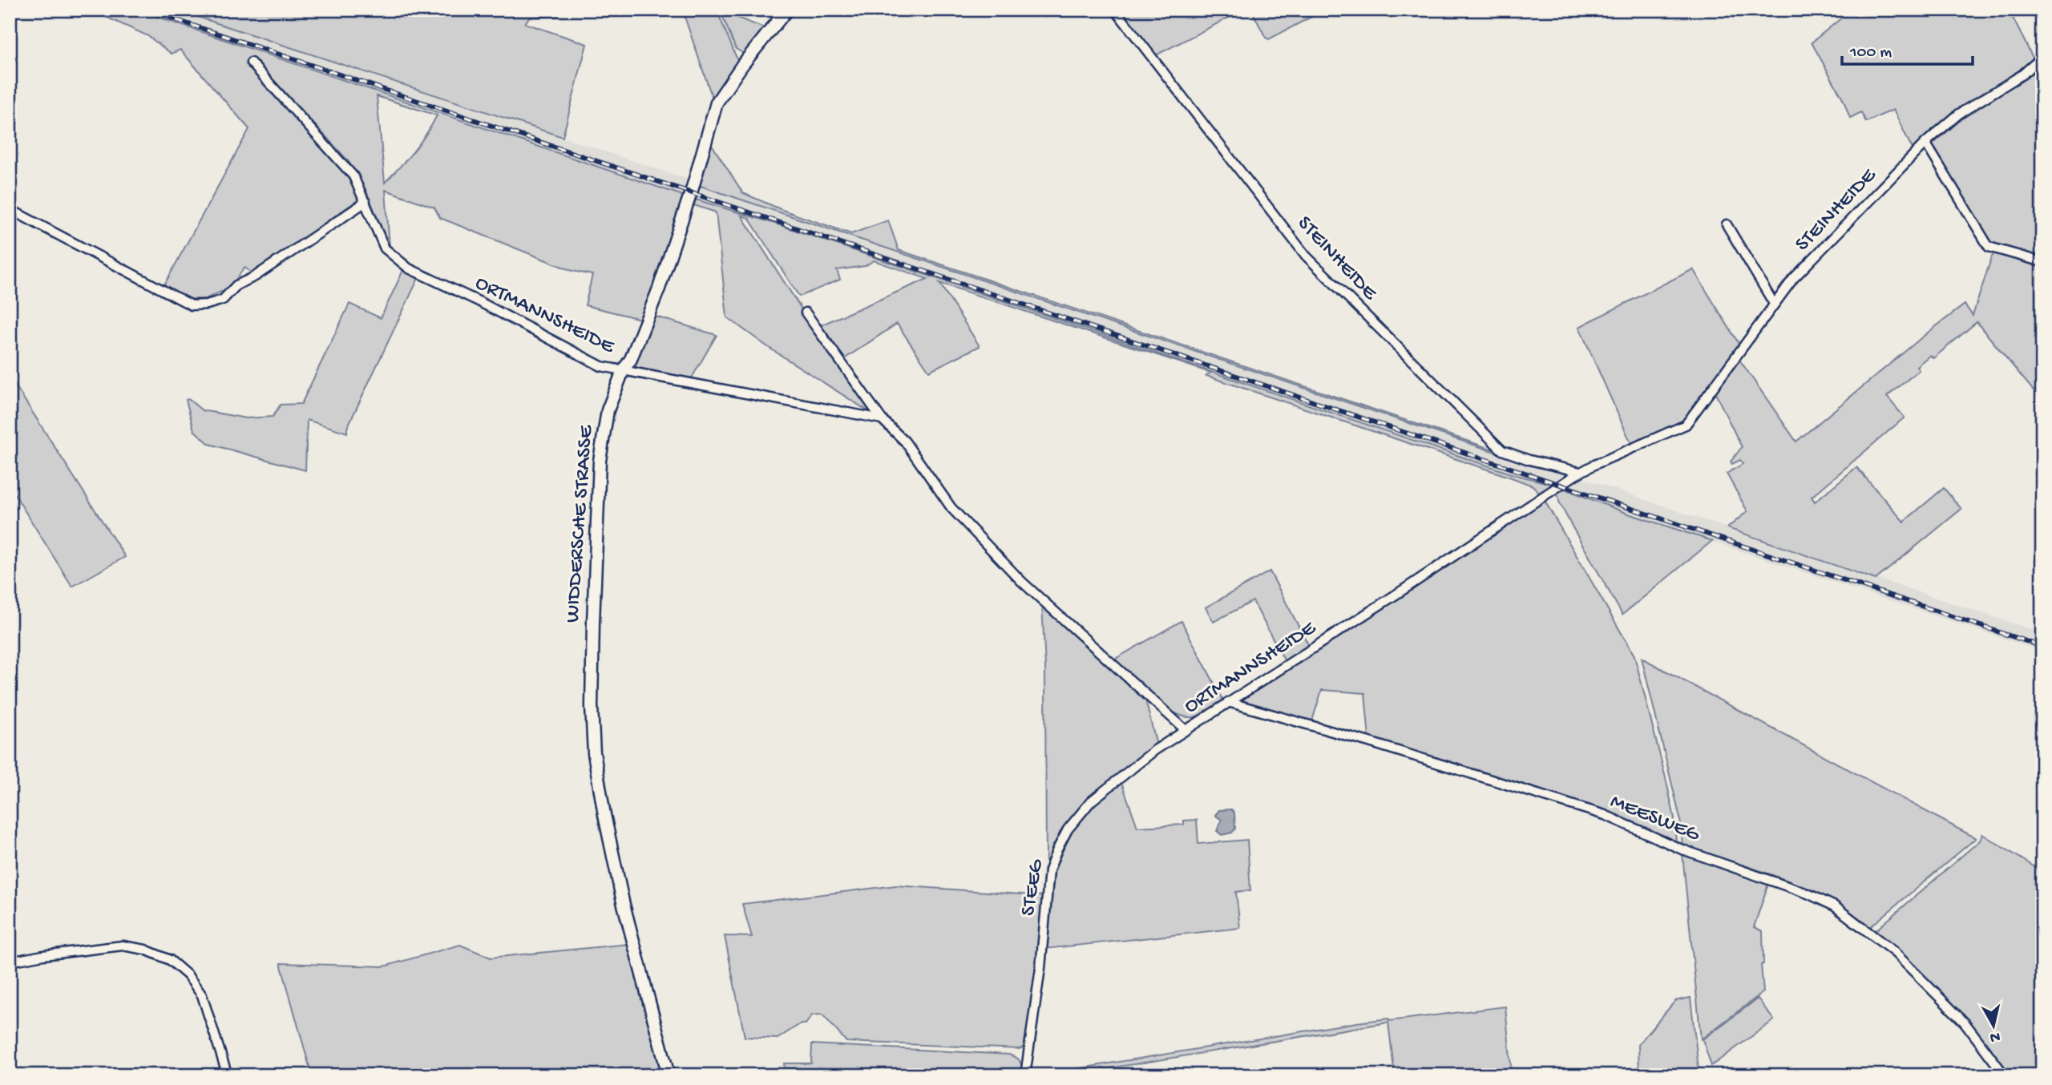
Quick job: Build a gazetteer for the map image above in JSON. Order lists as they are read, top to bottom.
{
  "streets": {
    "street": [
      "STEINHEIDE",
      "ORTMANNSHEIDE",
      "WIDDERSCHE STRASSE",
      "MEESWEG",
      "STEEG"
    ]
  },
  "crossings": [
    ["STEINHEIDE", "ORTMANNSHEIDE"],
    ["ORTMANNSHEIDE", "WIDDERSCHE STRASSE"],
    ["ORTMANNSHEIDE", "MEESWEG"],
    ["ORTMANNSHEIDE", "STEEG"]
  ],
  "scale_bar": "100 m",
  "north": "bottom"
}
